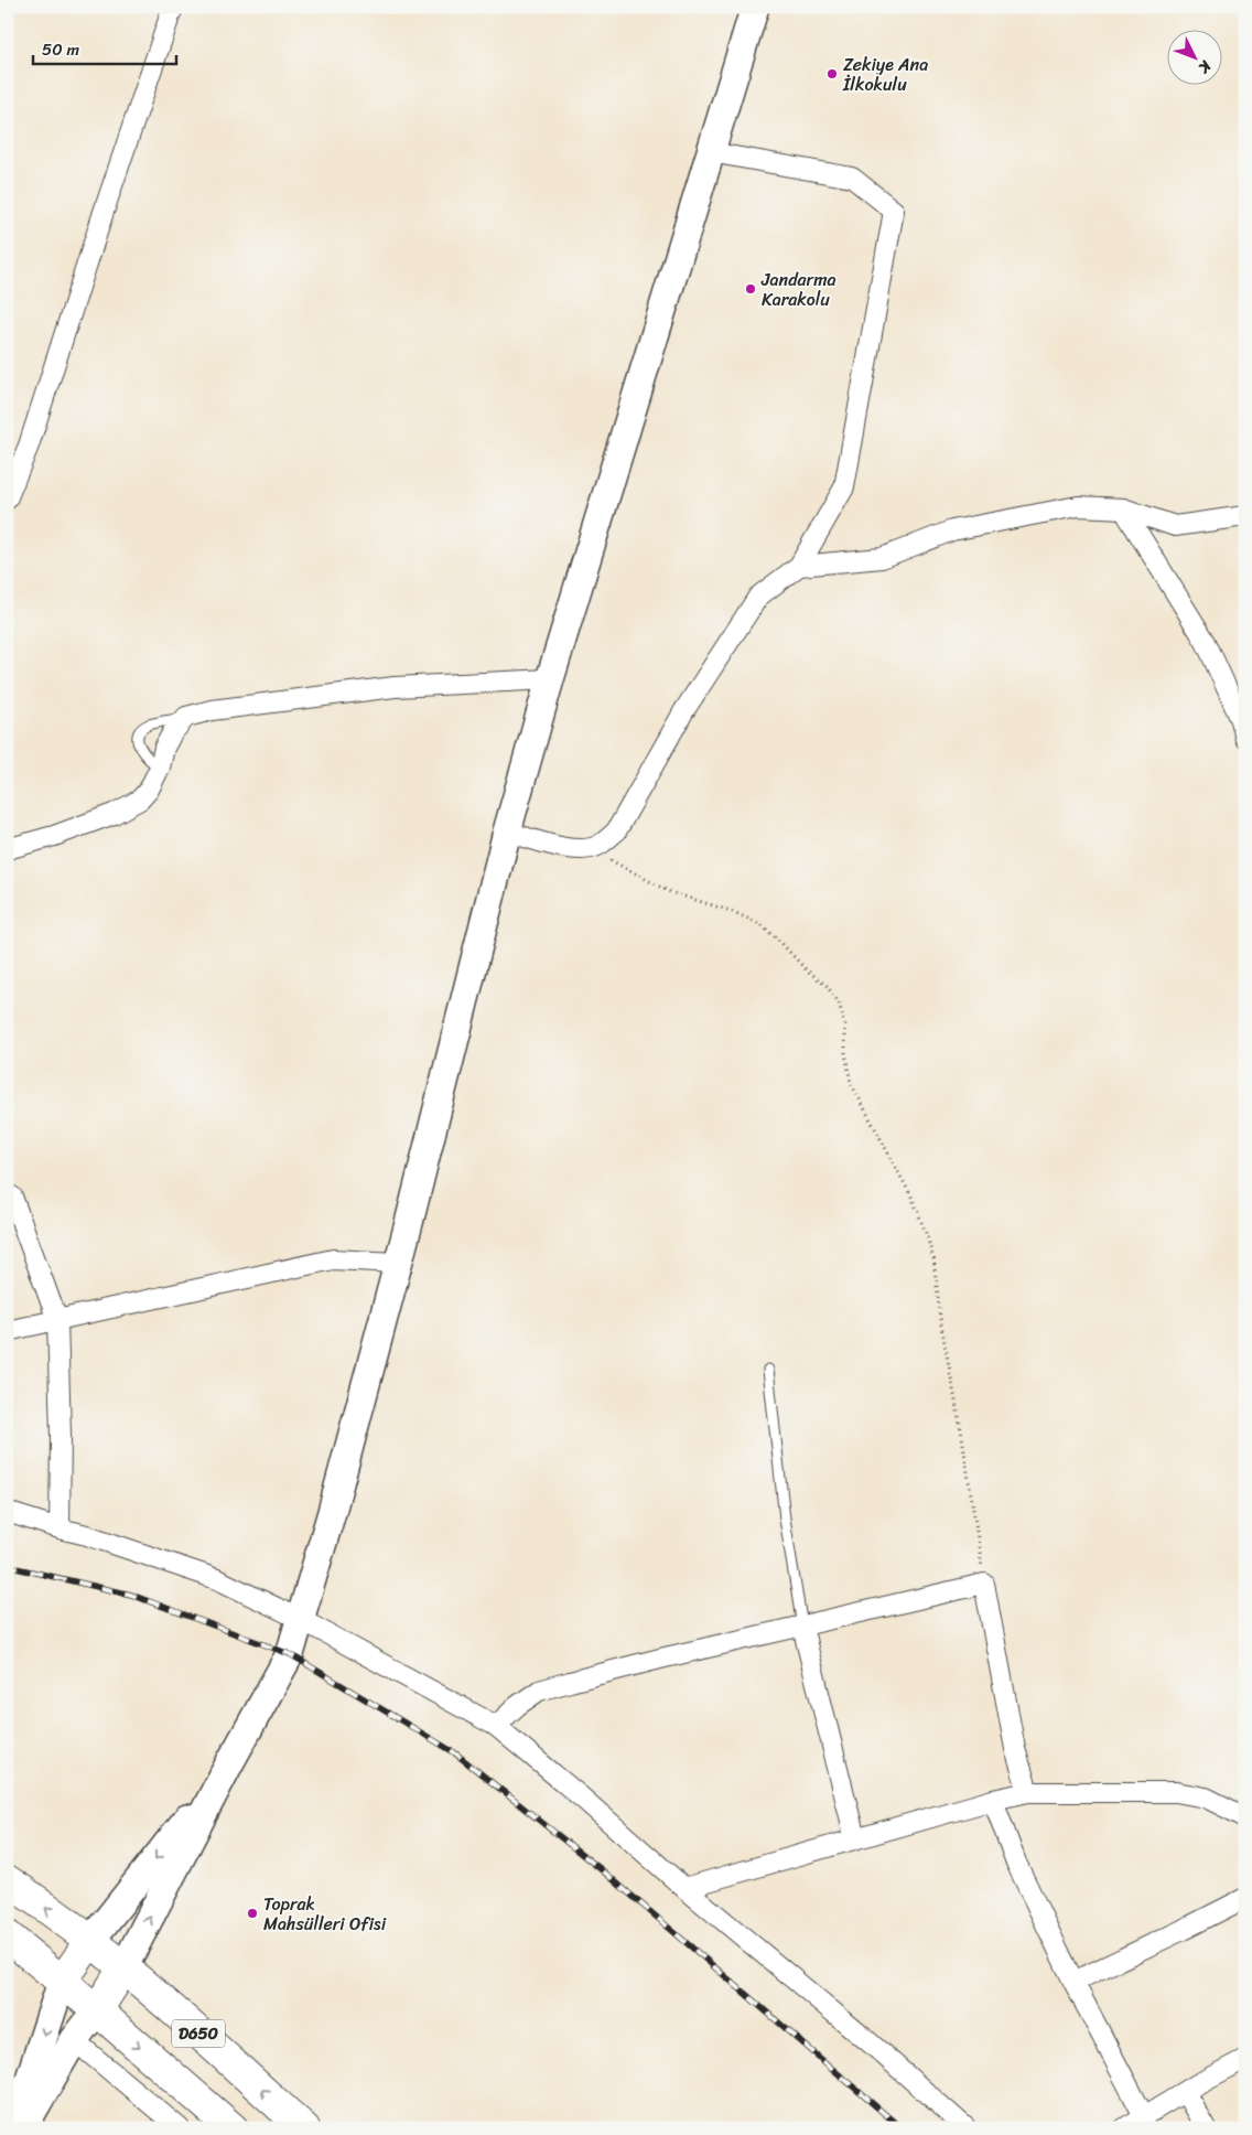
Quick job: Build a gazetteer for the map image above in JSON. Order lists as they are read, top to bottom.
{
  "streets": {
    "highway": ["D650"]
  },
  "places": ["Zekiye Ana İlkokulu", "Jandarma Karakolu", "Toprak Mahsülleri Ofisi"],
  "scale_bar": "50 m",
  "north": "bottom right"
}
